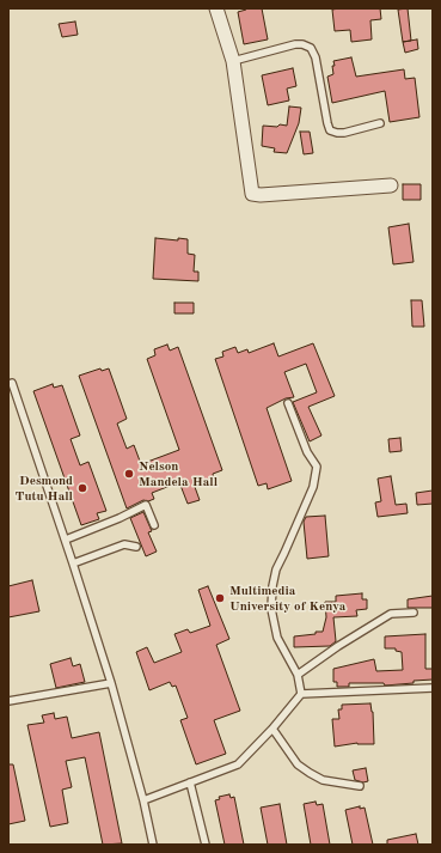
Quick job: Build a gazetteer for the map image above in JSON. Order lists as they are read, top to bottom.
{
  "places": ["Nelson Mandela Hall", "Desmond Tutu Hall", "Multimedia University of Kenya"]
}
